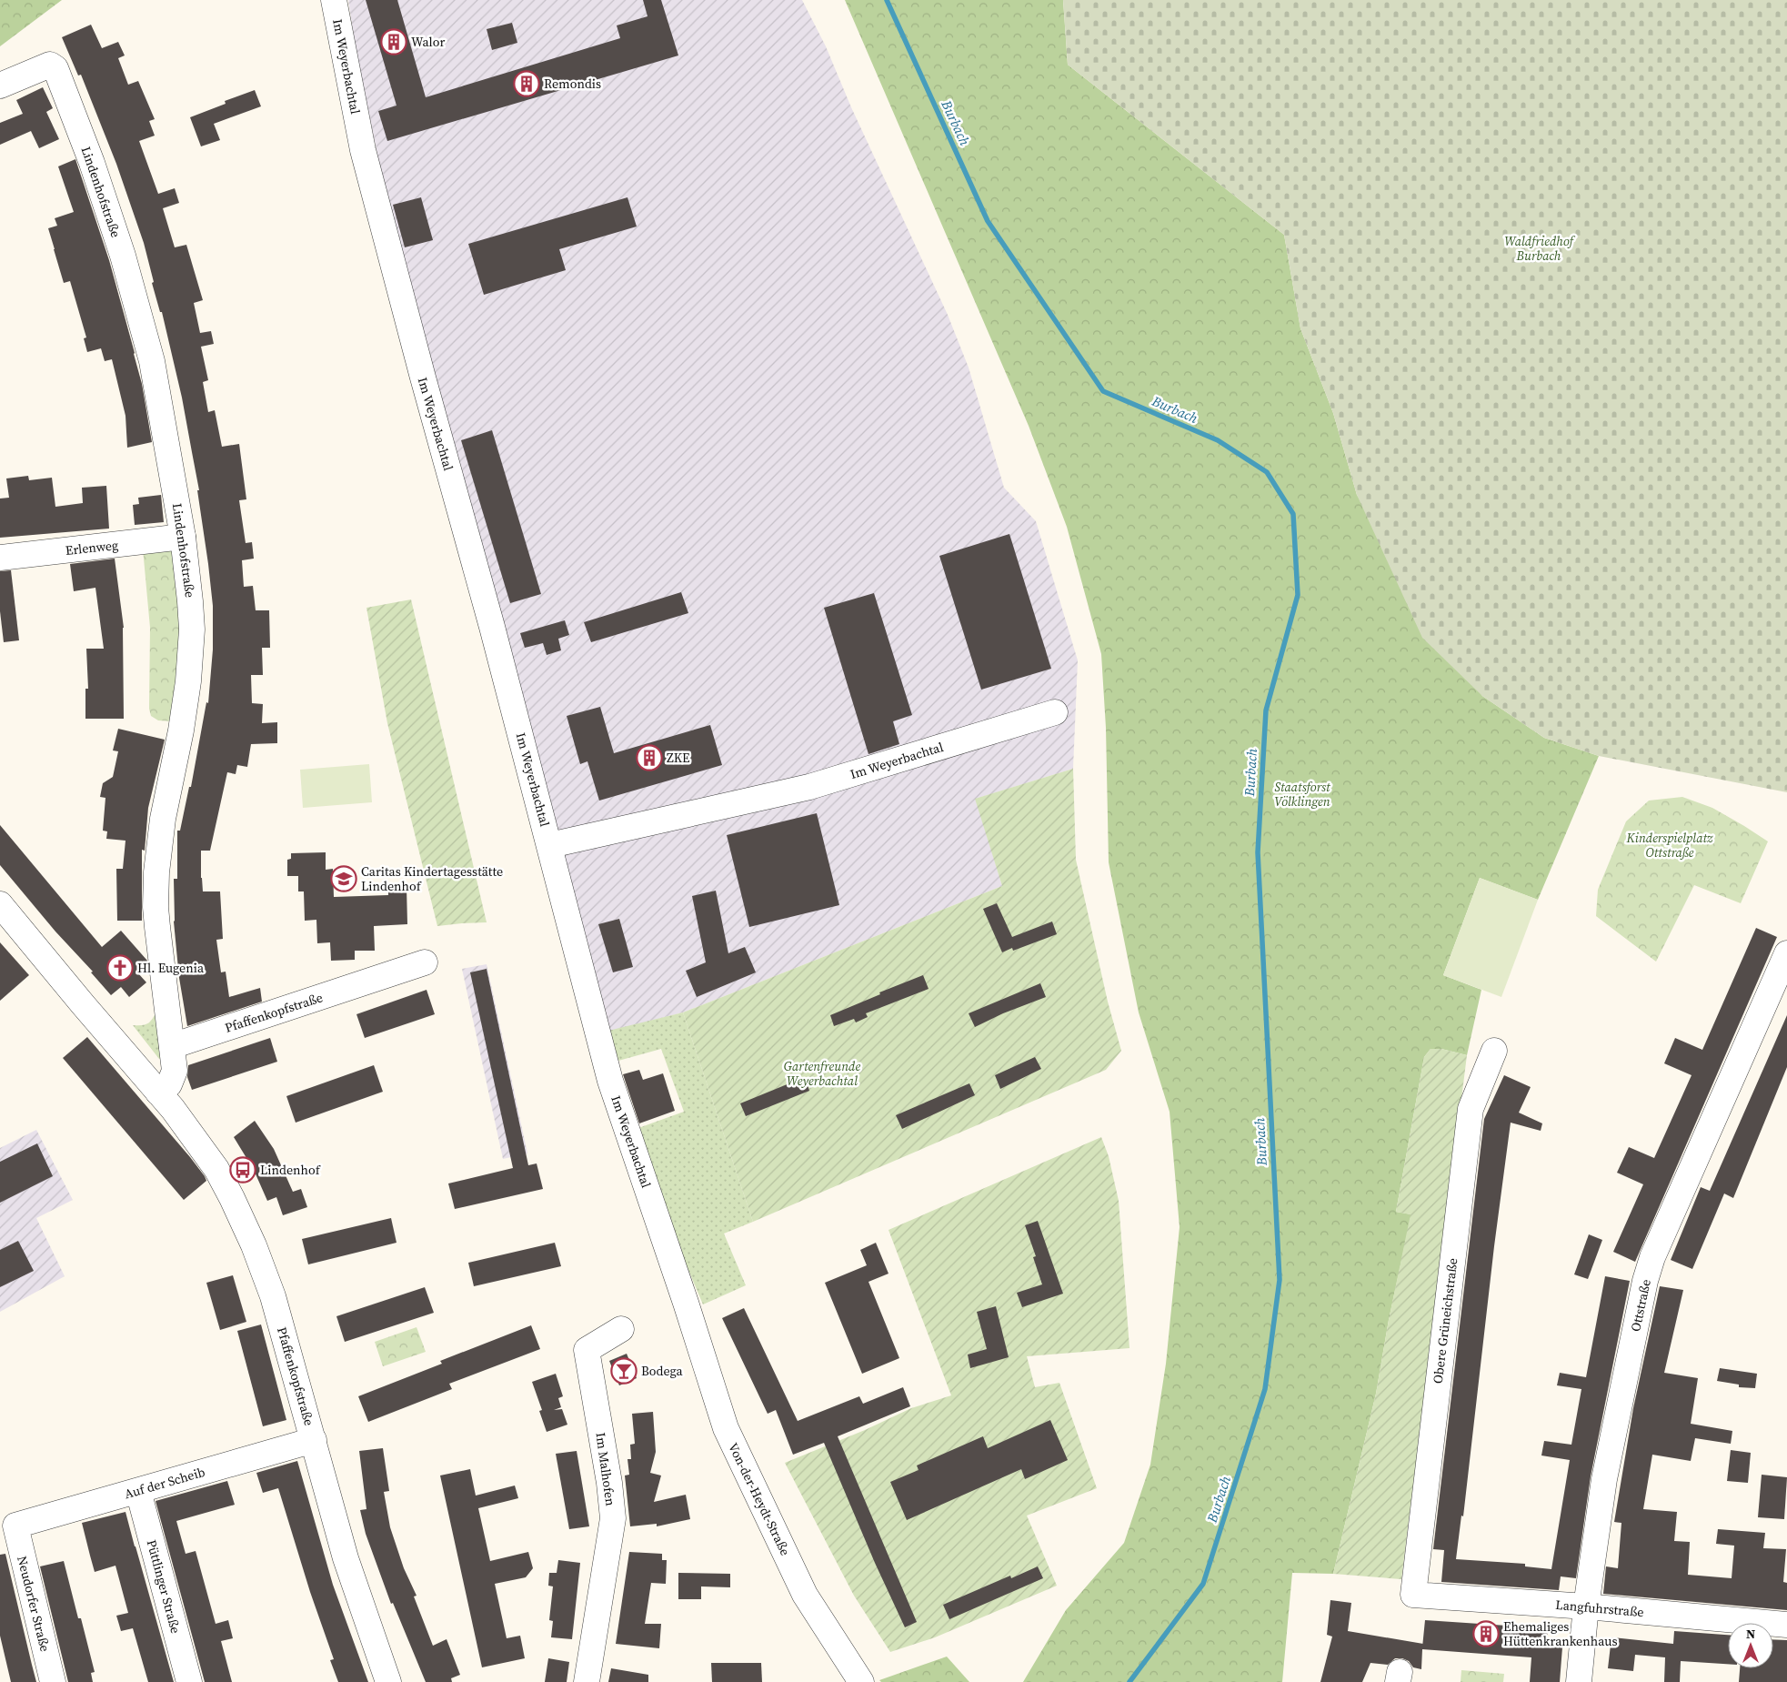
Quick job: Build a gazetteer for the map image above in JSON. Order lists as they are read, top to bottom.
{
  "streets": {
    "street": [
      "Im Weyerbachtal",
      "Lindenhofstraße",
      "Erlenweg",
      "Pfaffenkopfstraße",
      "Ottstraße",
      "Obere Grüneichstraße",
      "Im Malhofen",
      "Auf der Scheib",
      "Von-der-Heydt-Straße",
      "Püttlinger Straße",
      "Neudorfer Straße",
      "Langfuhrstraße"
    ]
  },
  "crossings": [
    ["Im Weyerbachtal", "Von-der-Heydt-Straße"],
    ["Lindenhofstraße", "Erlenweg"],
    ["Lindenhofstraße", "Pfaffenkopfstraße"],
    ["Pfaffenkopfstraße", "Auf der Scheib"],
    ["Ottstraße", "Langfuhrstraße"],
    ["Obere Grüneichstraße", "Langfuhrstraße"],
    ["Auf der Scheib", "Püttlinger Straße"],
    ["Auf der Scheib", "Neudorfer Straße"]
  ],
  "water": ["Burbach"],
  "parks": [
    "Waldfriedhof Burbach",
    "Staatsforst Völklingen",
    "Kinderspielplatz Ottstraße",
    "Gartenfreunde Weyerbachtal"
  ],
  "places": {
    "building": [
      "Walor",
      "Remondis",
      "ZKE",
      "Ehemaliges Hüttenkrankenhaus"
    ],
    "school or university": ["Caritas Kindertagesstätte Lindenhof"],
    "church": ["Hl. Eugenia"],
    "bus stop": ["Lindenhof"],
    "bar": ["Bodega"]
  },
  "north": "top"
}
